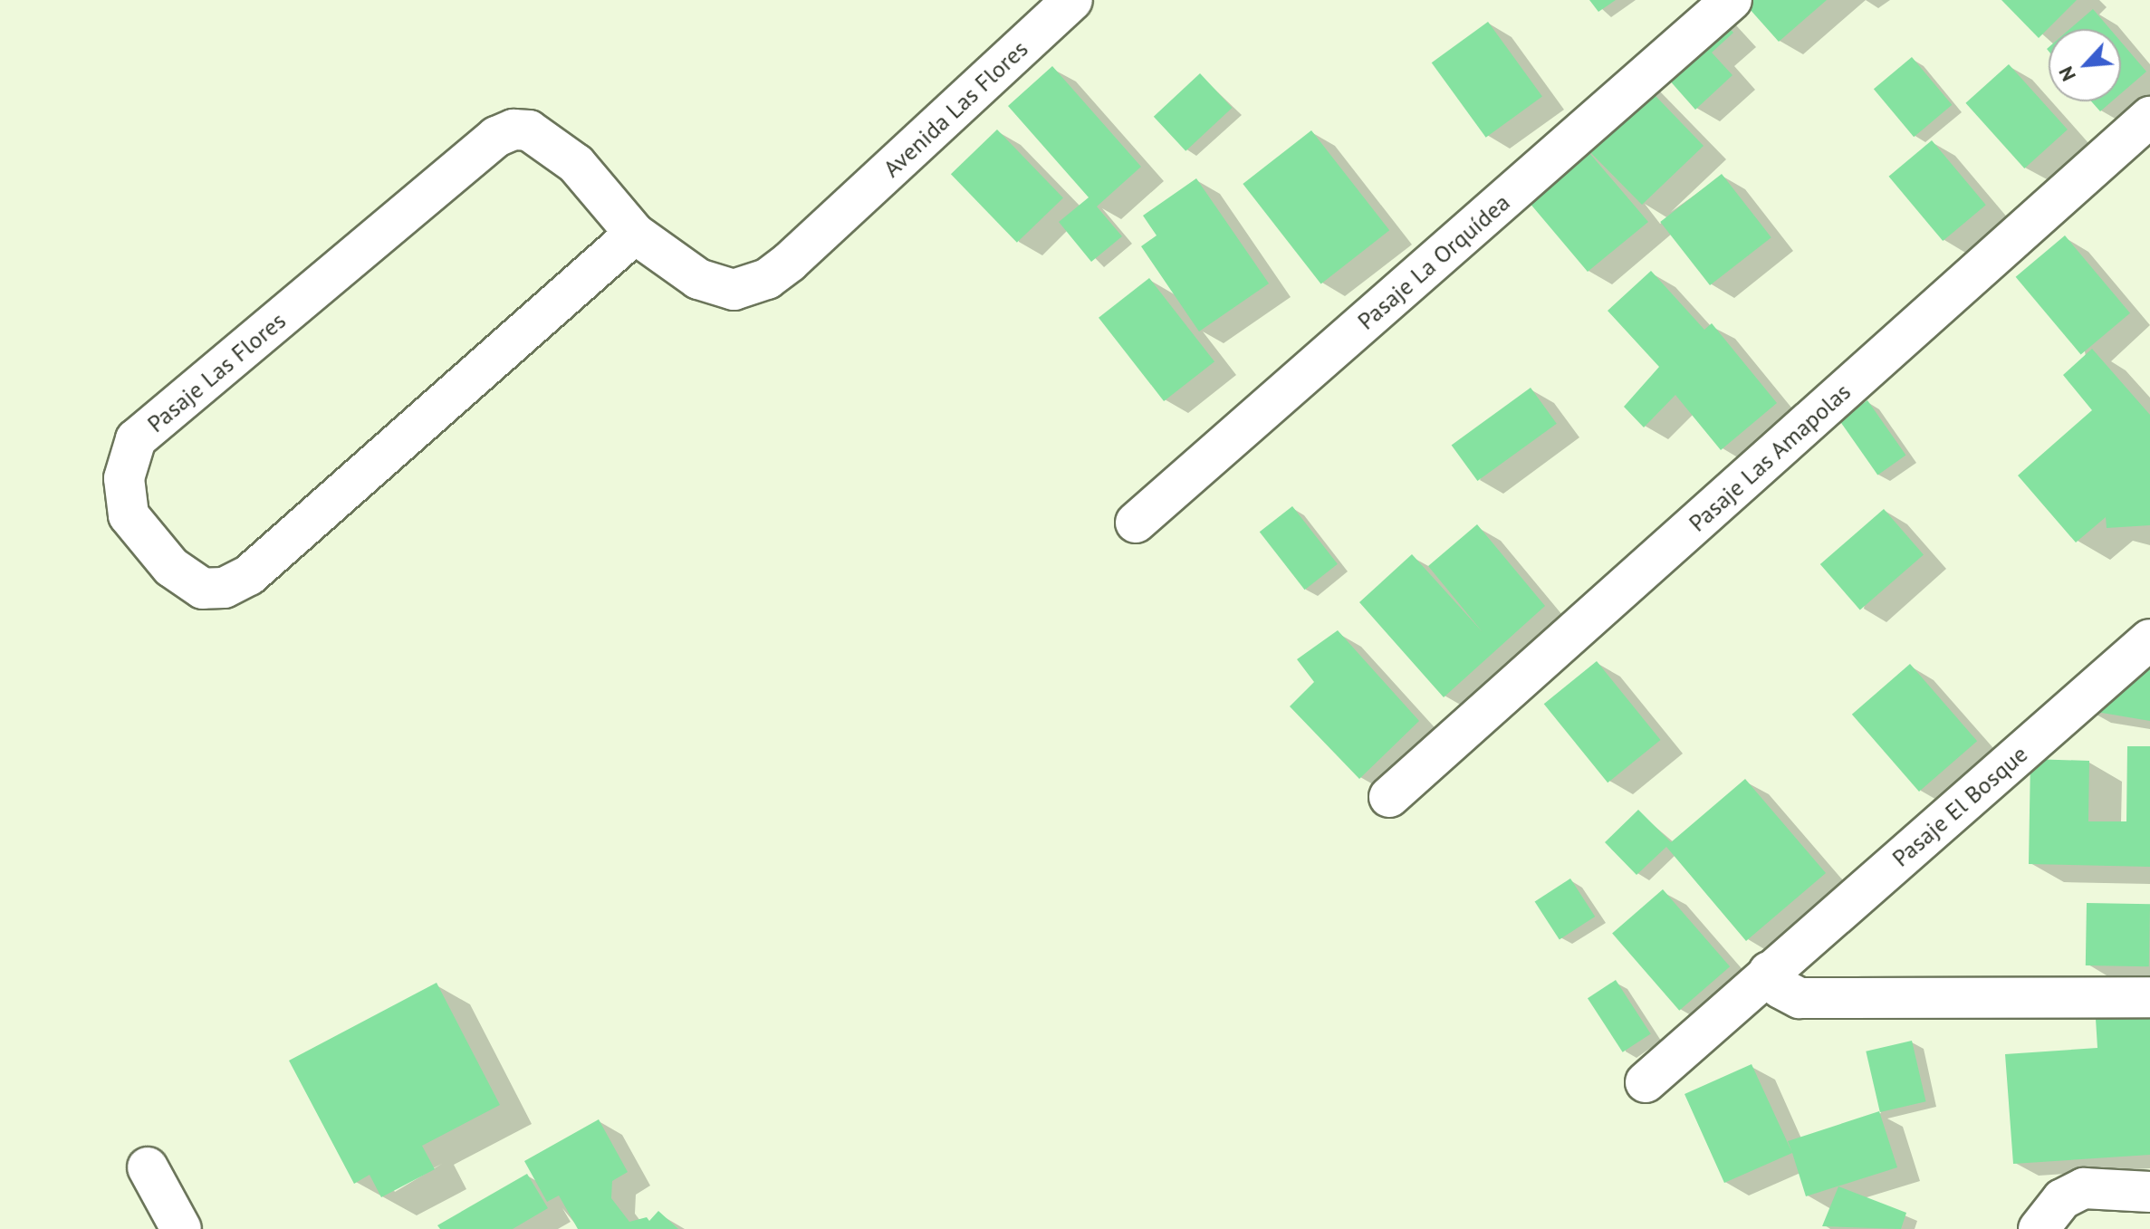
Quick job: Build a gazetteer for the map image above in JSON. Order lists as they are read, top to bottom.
{
  "streets": {
    "street": [
      "Avenida Las Flores",
      "Pasaje La Orquídea",
      "Pasaje Las Flores",
      "Pasaje Las Amapolas",
      "Pasaje El Bosque"
    ]
  },
  "crossings": [
    ["Avenida Las Flores", "Pasaje Las Flores"]
  ],
  "north": "bottom left"
}
